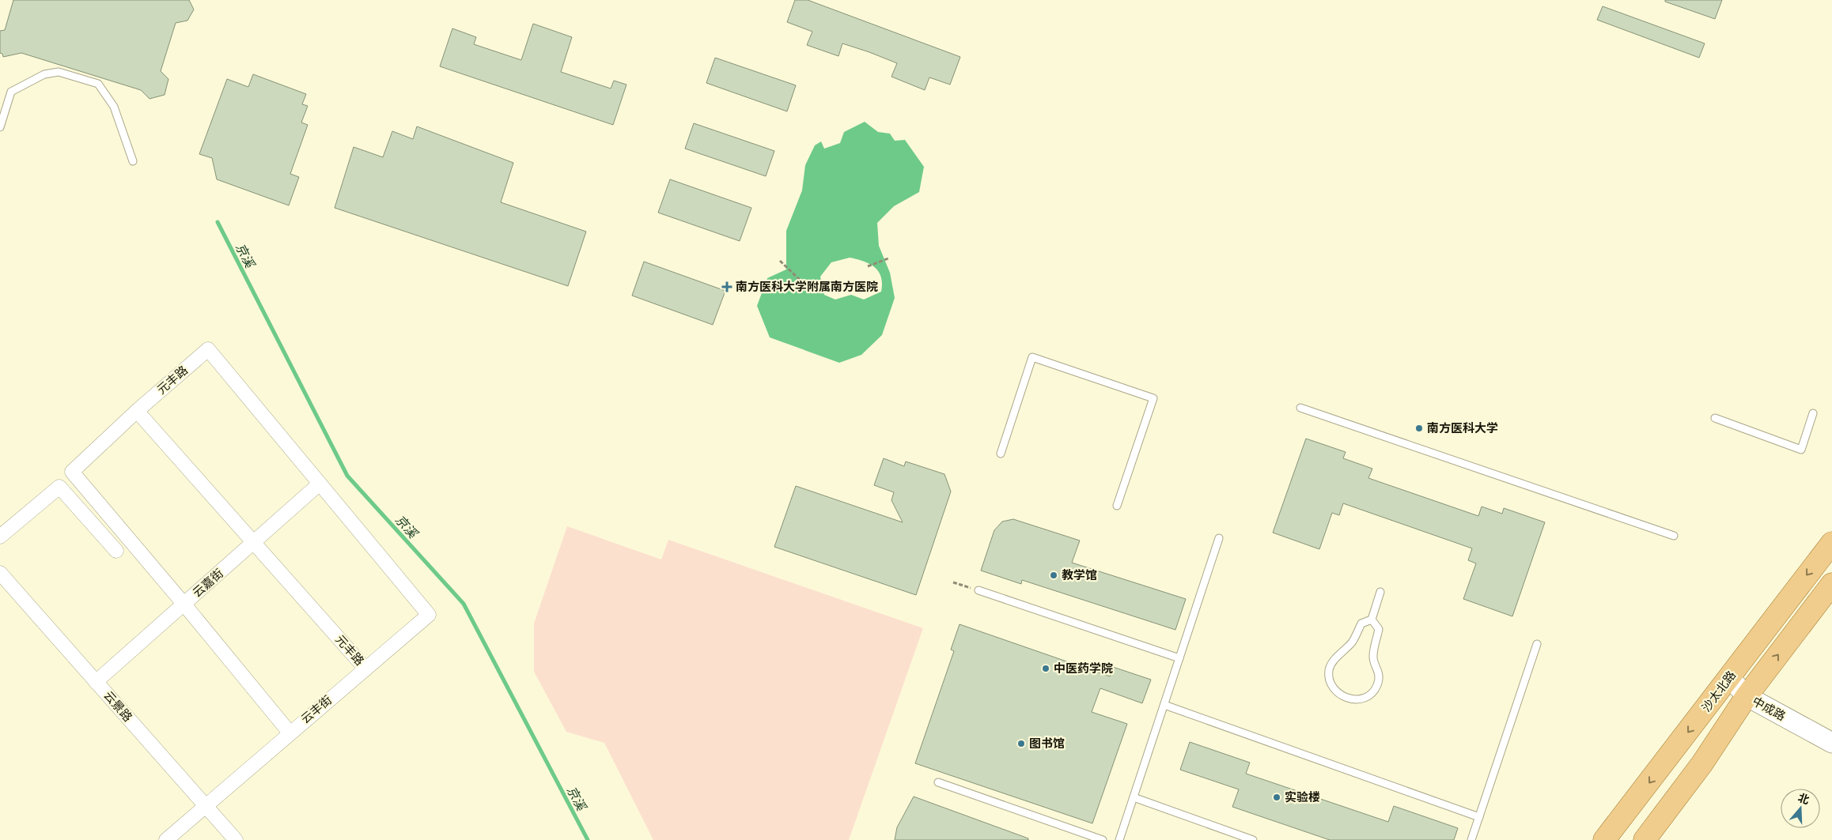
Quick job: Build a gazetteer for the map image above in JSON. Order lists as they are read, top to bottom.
{
  "streets": {
    "main road": ["沙太北路"],
    "street": [
      "元丰路",
      "云嘉街",
      "云景路",
      "中成路",
      "云丰街"
    ]
  },
  "crossings": [
    ["元丰路", "云嘉街"],
    ["元丰路", "云丰街"],
    ["云嘉街", "云景路"],
    ["沙太北路", "中成路"],
    ["云景路", "云丰街"]
  ],
  "water": ["京溪"],
  "places": {
    "health": ["南方医科大学附属南方医院"],
    "other": [
      "南方医科大学",
      "教学馆",
      "中医药学院",
      "图书馆",
      "实验楼"
    ]
  },
  "north": "top"
}
